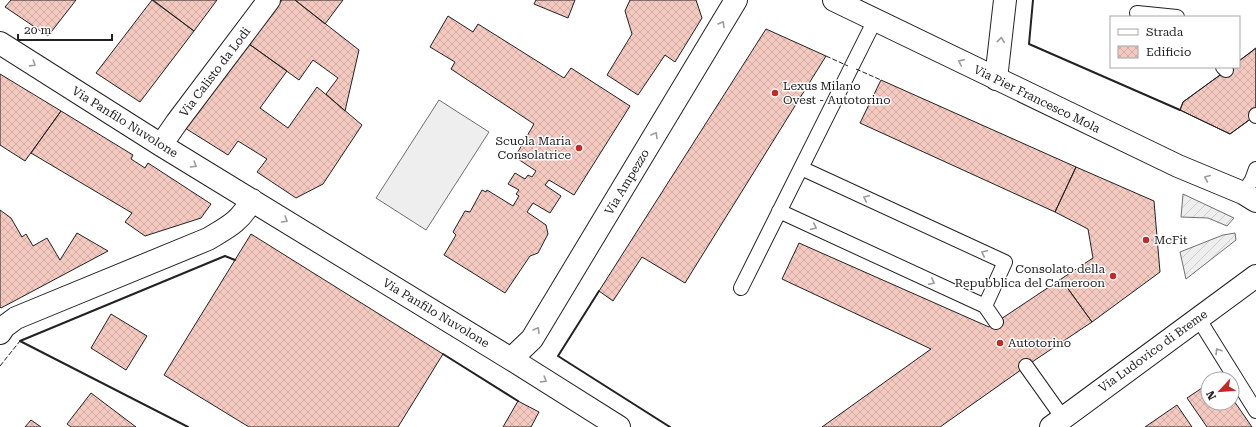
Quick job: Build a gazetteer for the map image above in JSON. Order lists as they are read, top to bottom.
{
  "streets": {
    "street": [
      "Via Calisto da Lodi",
      "Via Pier Francesco Mola",
      "Via Panfilo Nuvolone",
      "Via Ampezzo",
      "Via Ludovico di Breme"
    ]
  },
  "crossings": [
    ["Via Calisto da Lodi", "Via Panfilo Nuvolone"],
    ["Via Panfilo Nuvolone", "Via Ampezzo"]
  ],
  "one_way": ["Via Pier Francesco Mola", "Via Panfilo Nuvolone", "Via Ampezzo"],
  "places": [
    "Lexus Milano Ovest - Autotorino",
    "Scuola Maria Consolatrice",
    "McFit",
    "Consolato della Repubblica del Cameroon",
    "Autotorino"
  ],
  "legend": ["Strada", "Edificio"],
  "scale_bar": "20 m",
  "north": "bottom left"
}
